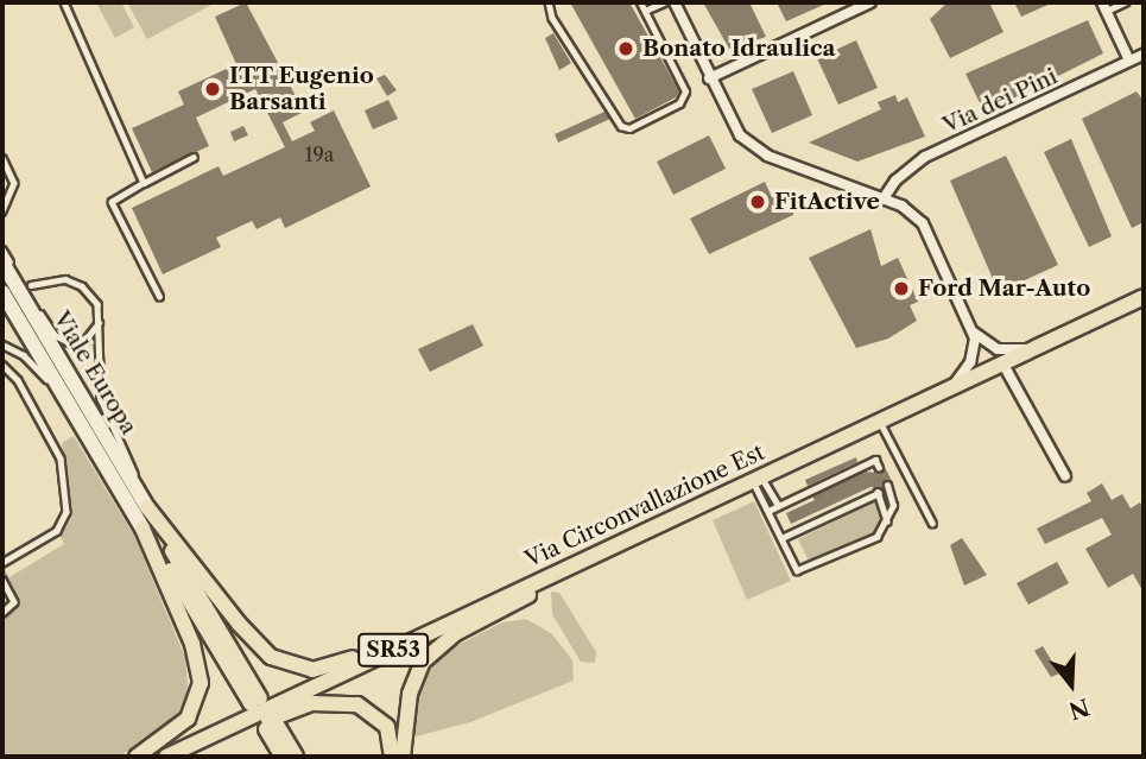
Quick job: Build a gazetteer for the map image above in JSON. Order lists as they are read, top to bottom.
{
  "streets": {
    "main road": ["Via Circonvallazione Est", "SR53"],
    "street": ["Via dei Pini", "Viale Europa"]
  },
  "places": [
    "Bonato Idraulica",
    "ITT Eugenio Barsanti",
    "FitActive",
    "Ford Mar-Auto"
  ],
  "house_numbers": ["19a"],
  "north": "bottom"
}
